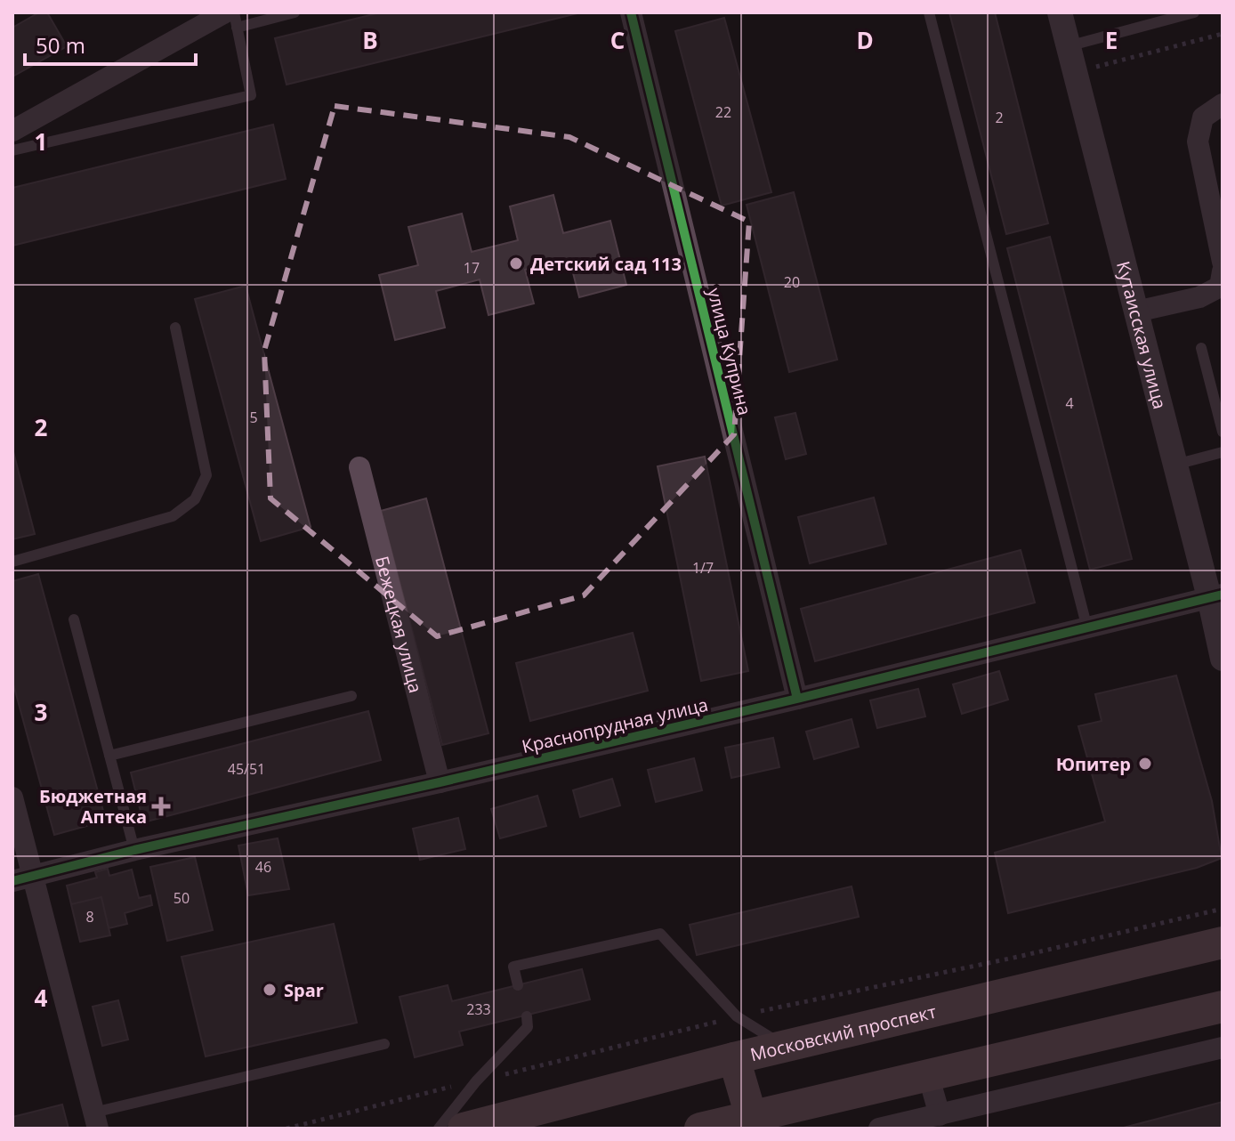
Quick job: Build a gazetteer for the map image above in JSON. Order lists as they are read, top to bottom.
{
  "streets": {
    "main road": ["Московский проспект"],
    "street": [
      "Кутаисская улица",
      "улица Куприна",
      "Бежецкая улица",
      "Краснопрудная улица"
    ]
  },
  "crossings": [
    ["Кутаисская улица", "Краснопрудная улица"],
    ["улица Куприна", "Краснопрудная улица"],
    ["Бежецкая улица", "Краснопрудная улица"]
  ],
  "places": {
    "other": ["Детский сад 113", "Юпитер", "Spar"],
    "health": ["Бюджетная Аптека"]
  },
  "house_numbers": [
    "22",
    "2",
    "17",
    "20",
    "4",
    "5",
    "1/7",
    "45/51",
    "46",
    "50",
    "8",
    "233"
  ],
  "scale_bar": "50 m",
  "grid": {
    "columns": [
      "B",
      "C",
      "D",
      "E"
    ],
    "rows": [
      "1",
      "2",
      "3",
      "4"
    ]
  }
}
